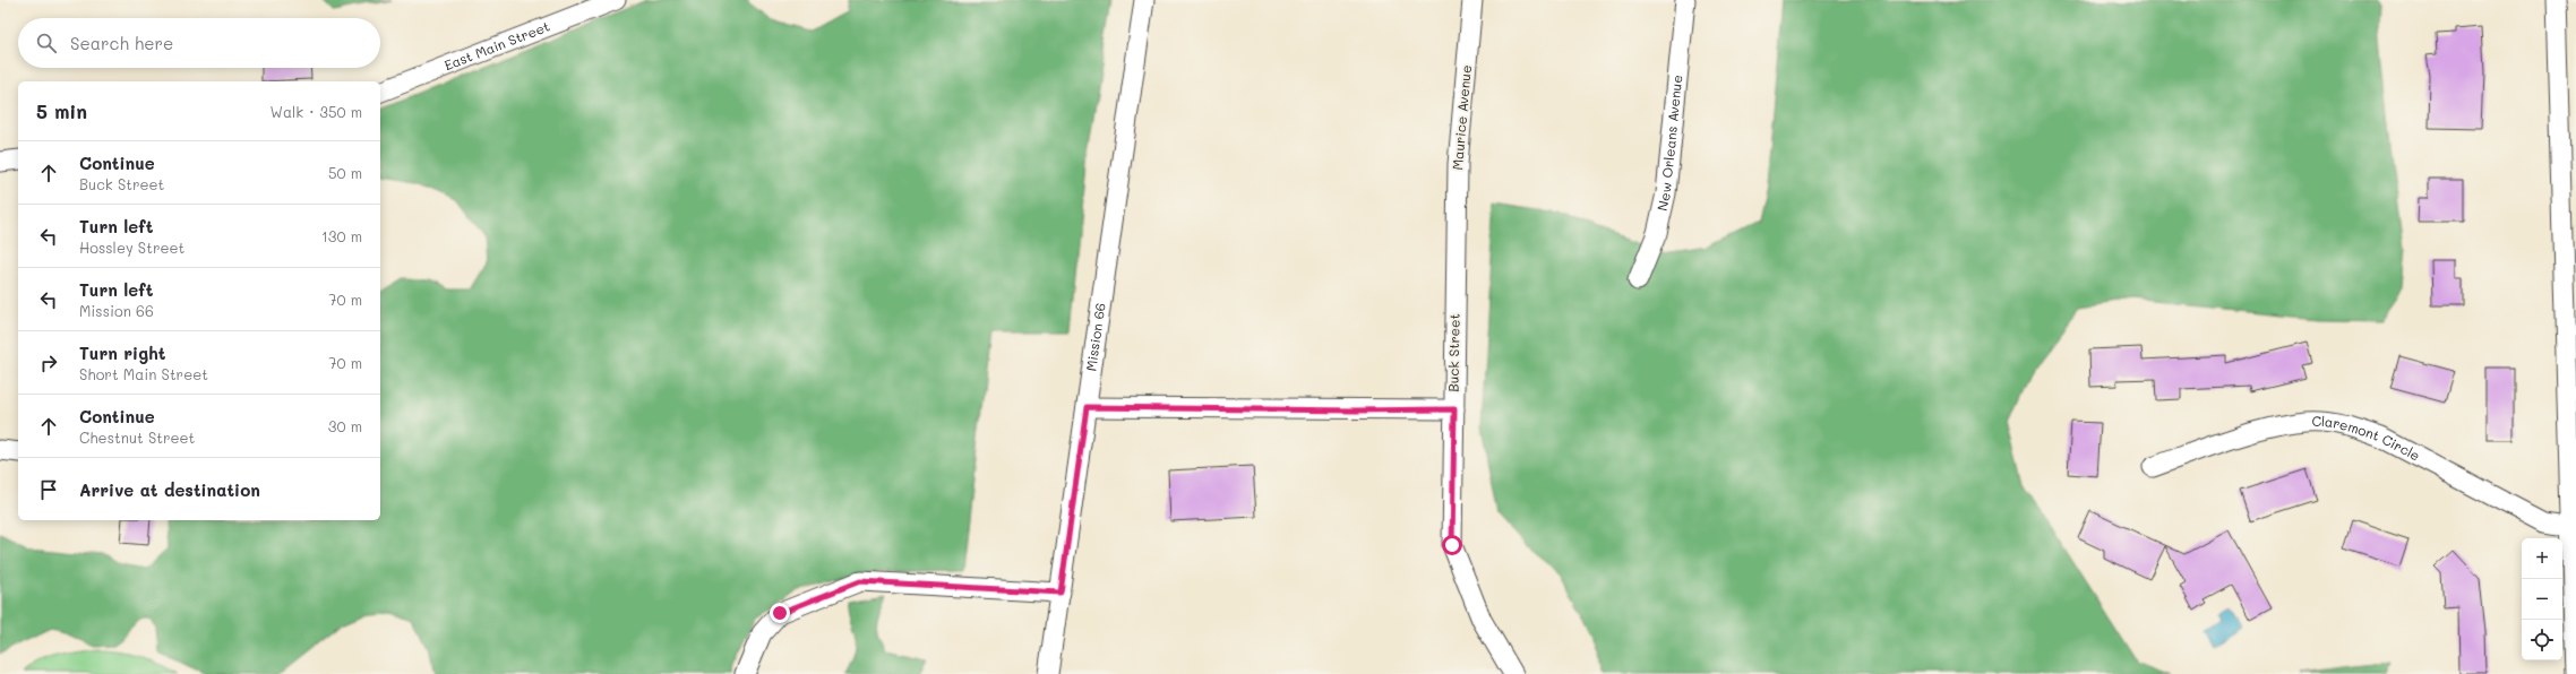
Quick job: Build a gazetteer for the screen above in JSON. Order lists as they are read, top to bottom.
{
  "streets": {
    "street": [
      "East Main Street",
      "Maurice Avenue",
      "New Orleans Avenue",
      "Mission 66",
      "Buck Street",
      "Claremont Circle"
    ]
  },
  "crossings": [
    ["Maurice Avenue", "Buck Street"]
  ],
  "page": {
    "search": "Search here",
    "heading": ["5 min", "Walk · 350 m"],
    "list": [
      ["Continue", "Buck Street", "50 m"],
      ["Turn left", "Hossley Street", "130 m"],
      ["Turn left", "Mission 66", "70 m"],
      ["Turn right", "Short Main Street", "70 m"],
      ["Continue", "Chestnut Street", "30 m"],
      "Arrive at destination"
    ],
    "map_buttons": ["+", "−"]
  }
}
